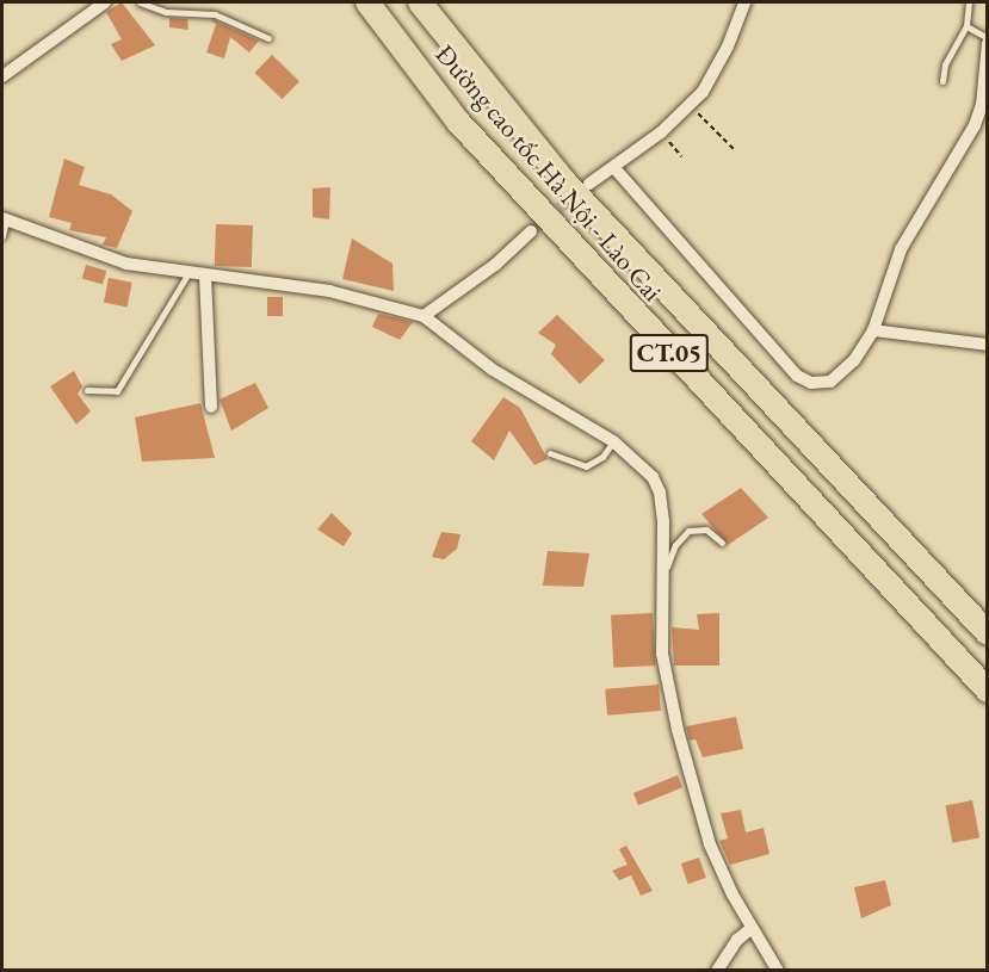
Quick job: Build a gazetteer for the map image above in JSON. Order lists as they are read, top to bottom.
{
  "streets": {
    "highway": ["Đường cao tốc Hà Nội - Lào Cai", "CT.05"]
  }
}
